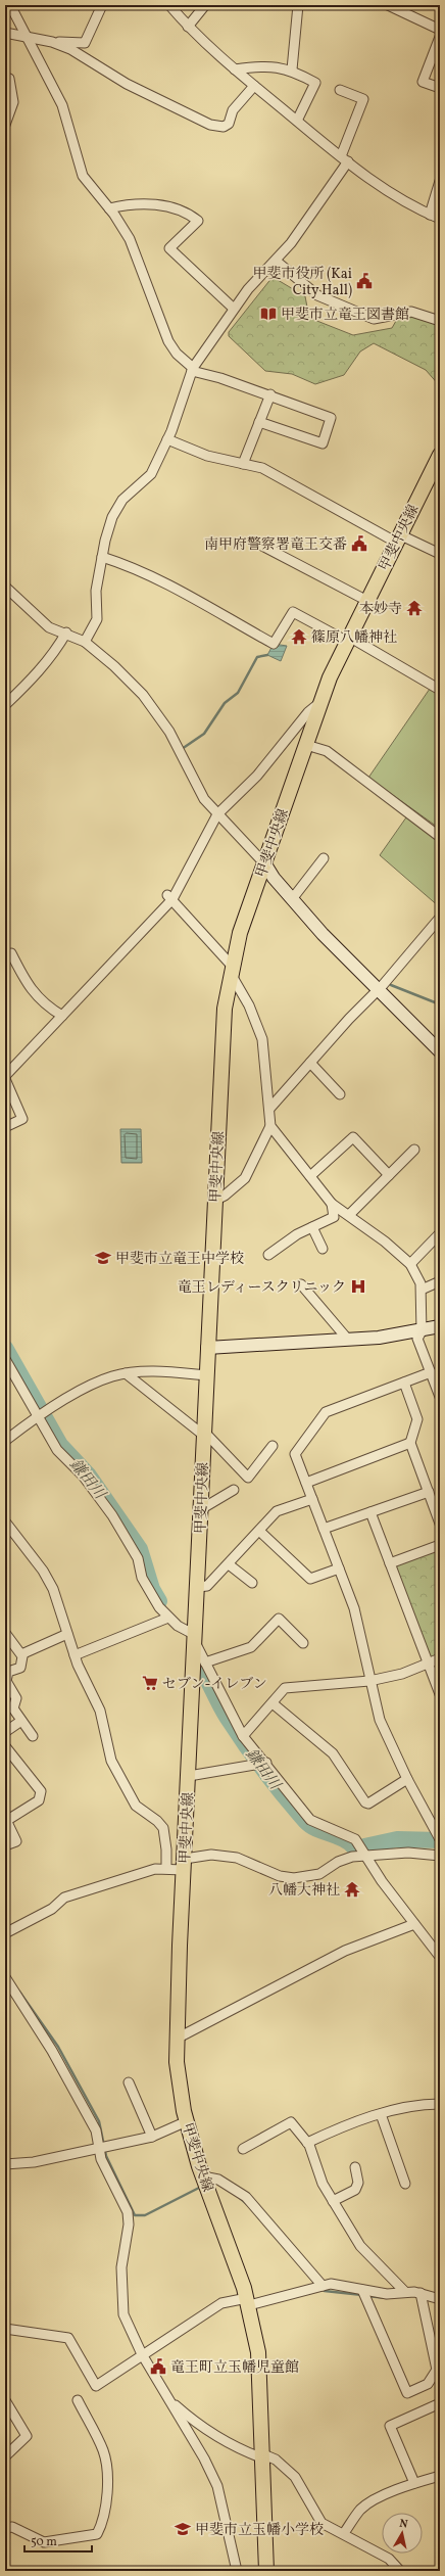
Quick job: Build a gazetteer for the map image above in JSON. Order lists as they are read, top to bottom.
{
  "streets": {
    "main road": ["甲斐中央線"]
  },
  "water": ["鎌田川"],
  "places": {
    "public building": ["甲斐市役所 (Kai City Hall)", "南甲府警察署竜王交番", "竜王町立玉幡児童館"],
    "library": ["甲斐市立竜王図書館"],
    "temple": ["本妙寺", "篠原八幡神社", "八幡大神社"],
    "school or university": ["甲斐市立竜王中学校", "甲斐市立玉幡小学校"],
    "hospital": ["竜王レディースクリニック"],
    "supermarket": ["セブン-イレブン"]
  },
  "scale_bar": "50 m",
  "north": "top"
}
